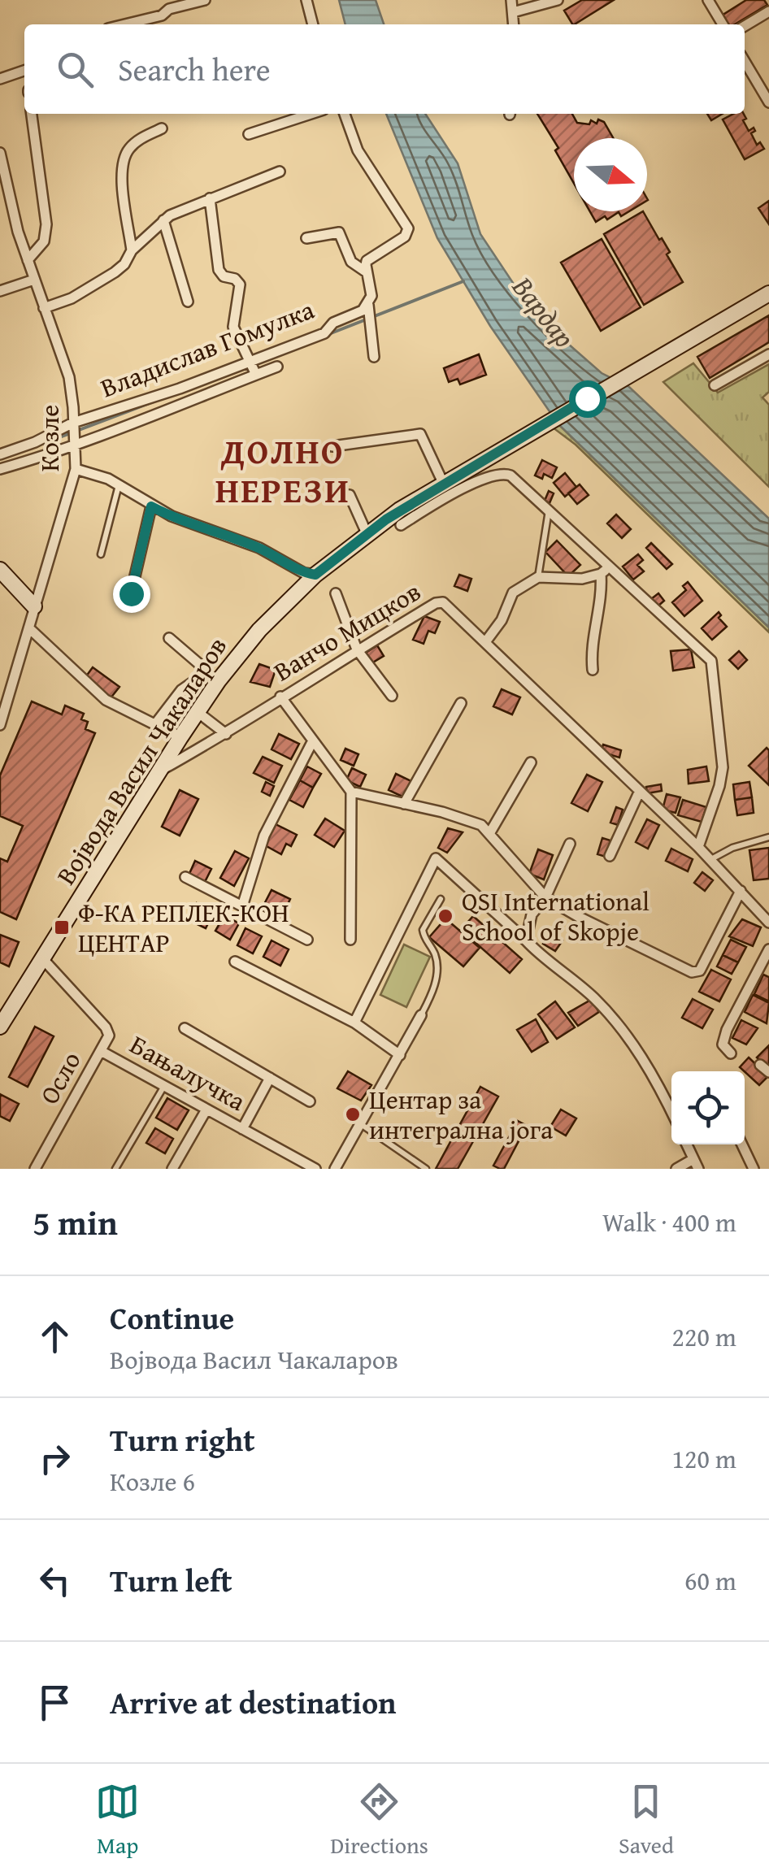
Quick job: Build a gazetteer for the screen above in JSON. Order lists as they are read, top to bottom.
{
  "streets": {
    "street": [
      "Владислав Гомулка",
      "Козле",
      "Ванчо Мицков",
      "Војвода Васил Чакаларов",
      "Бањалучка",
      "Осло"
    ]
  },
  "crossings": [
    ["Владислав Гомулка", "Козле"],
    ["Ванчо Мицков", "Војвода Васил Чакаларов"],
    ["Војвода Васил Чакаларов", "Бањалучка"],
    ["Бањалучка", "Осло"]
  ],
  "districts": ["ДОЛНО НЕРЕЗИ"],
  "water": ["Вардар"],
  "places": {
    "other": ["QSI International School of Skopje", "Центар за интегрална јога"],
    "transit": ["Ф-КА РЕПЛЕК-КОН ЦЕНТАР"]
  },
  "north": "right",
  "page": {
    "search": "Search here",
    "heading": ["5 min", "Walk · 400 m"],
    "list": [
      ["Continue", "Војвода Васил Чакаларов", "220 m"],
      ["Turn right", "Козле 6", "120 m"],
      ["Turn left", "60 m"],
      "Arrive at destination"
    ],
    "nav": ["Map", "Directions", "Saved"]
  }
}
